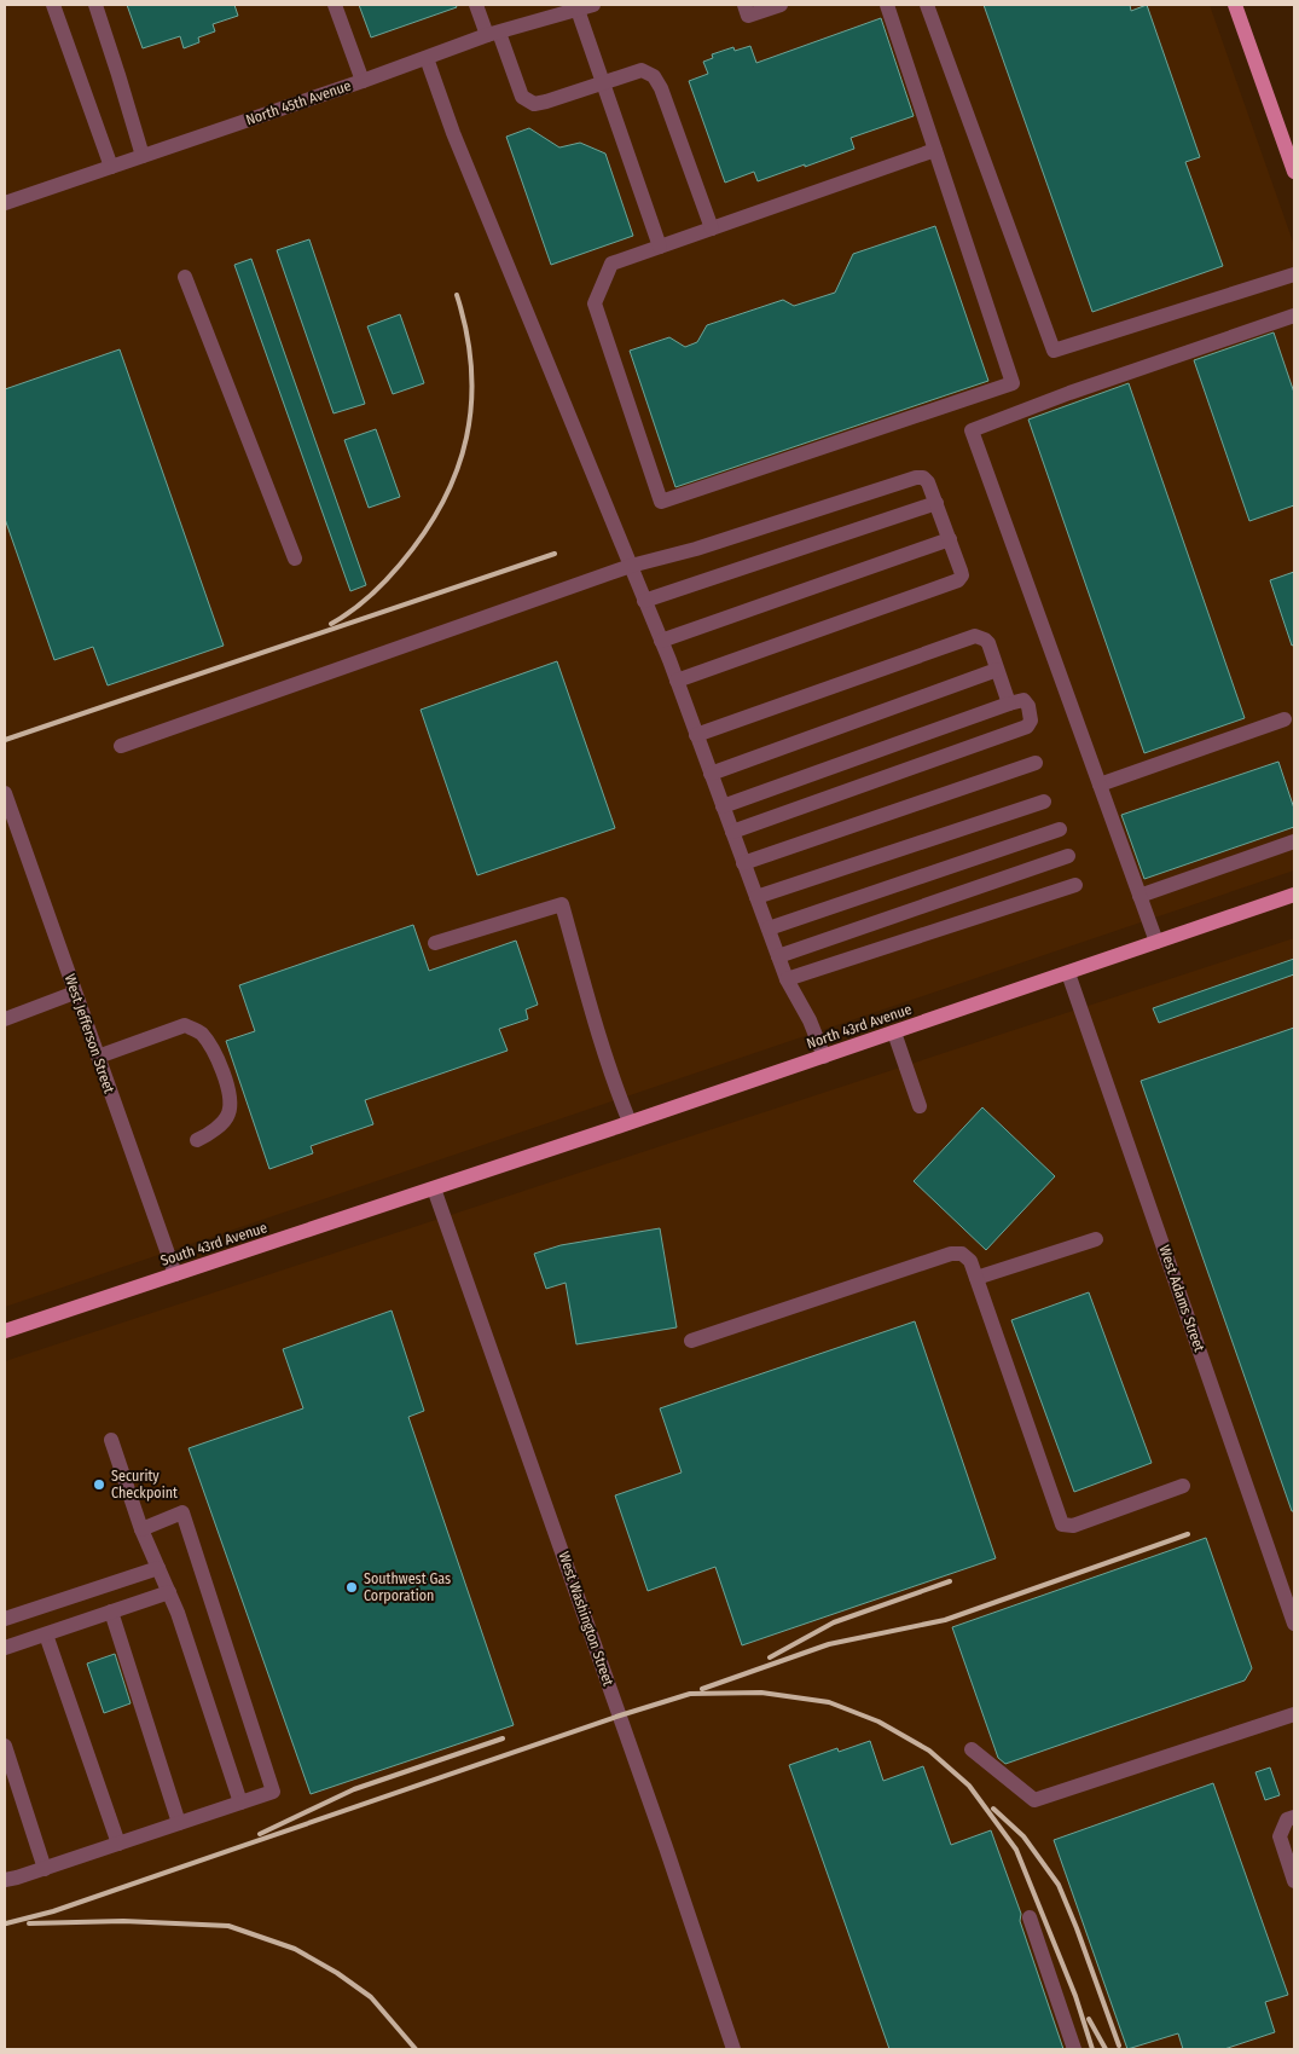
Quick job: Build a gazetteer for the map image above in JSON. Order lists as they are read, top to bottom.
{
  "streets": {
    "main road": ["North 43rd Avenue", "South 43rd Avenue"],
    "street": [
      "North 45th Avenue",
      "West Jefferson Street",
      "West Adams Street",
      "West Washington Street"
    ]
  },
  "crossings": [
    ["North 43rd Avenue", "South 43rd Avenue"],
    ["North 43rd Avenue", "West Adams Street"],
    ["North 43rd Avenue", "West Washington Street"],
    ["West Jefferson Street", "South 43rd Avenue"],
    ["South 43rd Avenue", "West Washington Street"]
  ],
  "places": ["Security Checkpoint", "Southwest Gas Corporation"]
}
